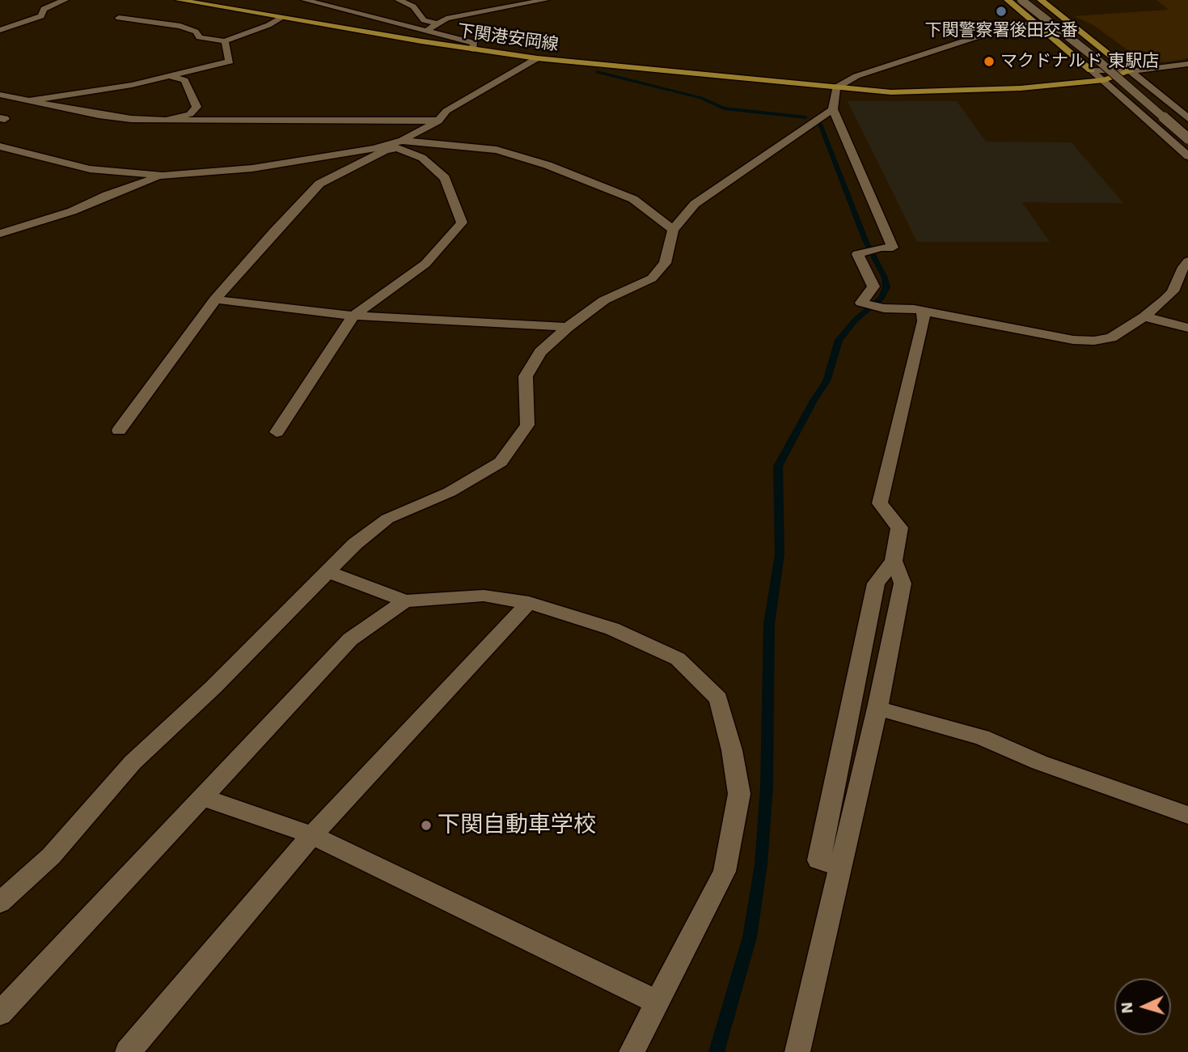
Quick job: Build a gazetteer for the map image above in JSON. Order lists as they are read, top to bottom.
{
  "streets": {
    "main road": ["下関港安岡線"]
  },
  "places": ["下関警察署後田交番", "マクドナルド 東駅店", "下関自動車学校"],
  "north": "left"
}
